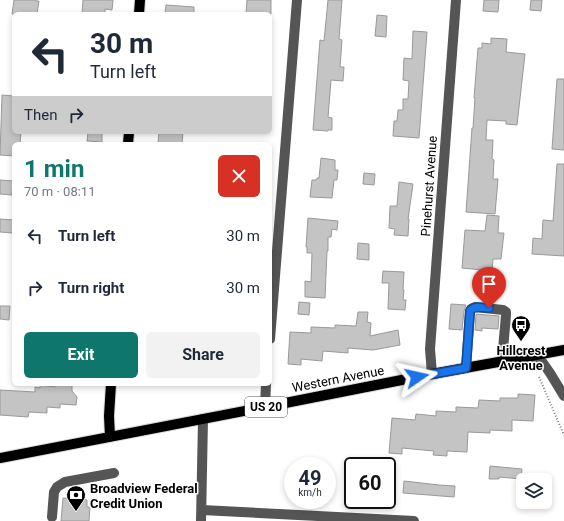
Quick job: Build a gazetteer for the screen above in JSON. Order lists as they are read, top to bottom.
{
  "streets": {
    "main road": ["Western Avenue", "US 20"],
    "street": ["Pinehurst Avenue"]
  },
  "crossings": [
    ["Pinehurst Avenue", "Western Avenue"]
  ],
  "places": {
    "bus stop": ["Hillcrest Avenue"],
    "bank": ["Broadview Federal Credit Union"]
  },
  "page": {
    "turn": ["30 m", "Turn left"],
    "then": "Then",
    "heading": ["1 min", "70 m · 08:11"],
    "list": [
      {
        "name": "Turn left",
        "value": "30 m"
      },
      {
        "name": "Turn right",
        "value": "30 m"
      }
    ],
    "buttons": ["Exit", "Share"],
    "speed": "49 km/h",
    "limit": "60"
  }
}
